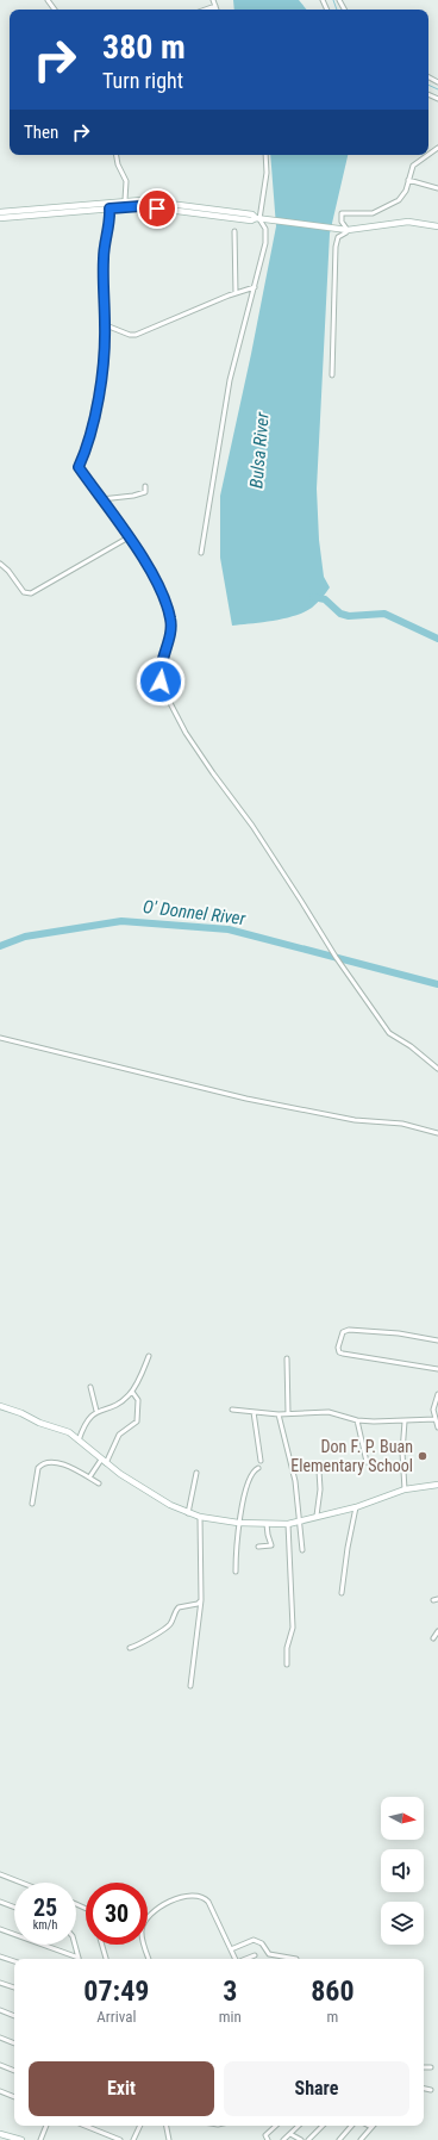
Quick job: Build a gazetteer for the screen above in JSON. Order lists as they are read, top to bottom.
{
  "water": ["Bulsa River", "O' Donnel River"],
  "places": ["Don F. P. Buan Elementary School"],
  "north": "right",
  "page": {
    "turn": ["380 m", "Turn right"],
    "then": "Then",
    "speed": "25 km/h",
    "limit": "30",
    "eta": [
      "07:49",
      "Arrival",
      "3",
      "min",
      "860",
      "m"
    ],
    "buttons": ["Exit", "Share"]
  }
}
